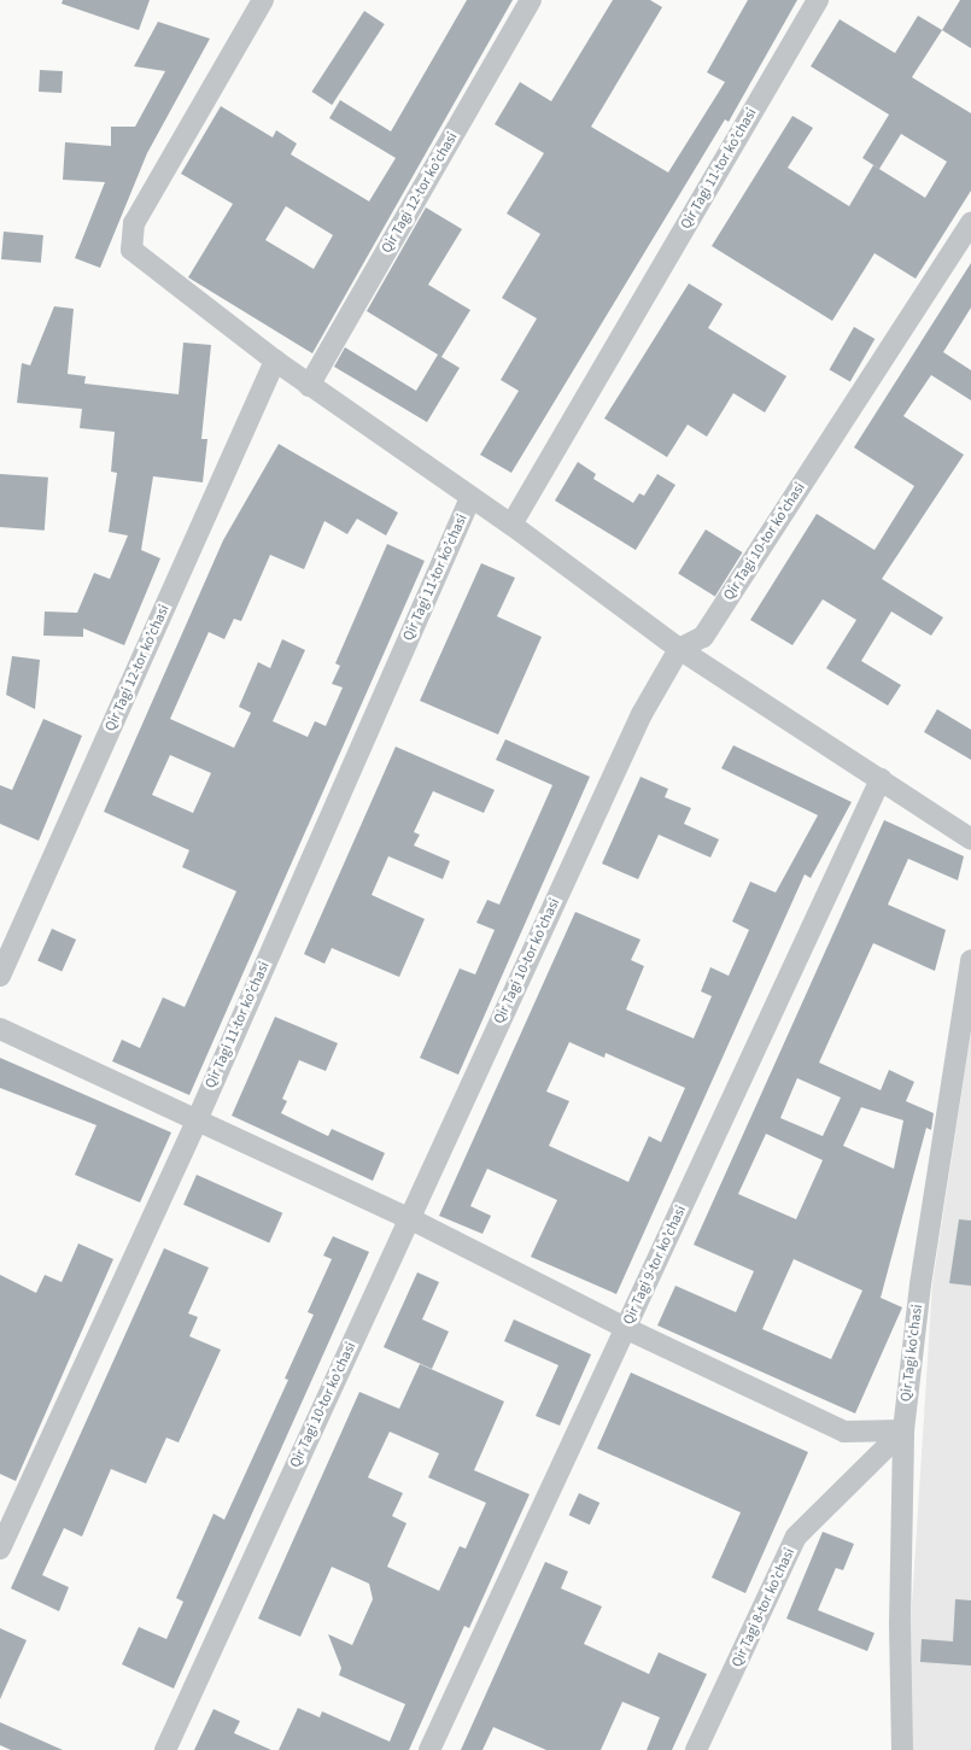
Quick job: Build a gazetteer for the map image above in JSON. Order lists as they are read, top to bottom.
{
  "streets": {
    "street": [
      "Qir Tagi 11-tor koʼchasi",
      "Qir Tagi 12-tor koʼchasi",
      "Qir Tagi 10-tor koʼchasi",
      "Qir Tagi 9-tor koʼchasi",
      "Qir Tagi ko'chasi",
      "Qir Tagi 8-tor koʼchasi"
    ]
  },
  "crossings": [
    ["Qir Tagi ko'chasi", "Qir Tagi 8-tor koʼchasi"]
  ]
}
